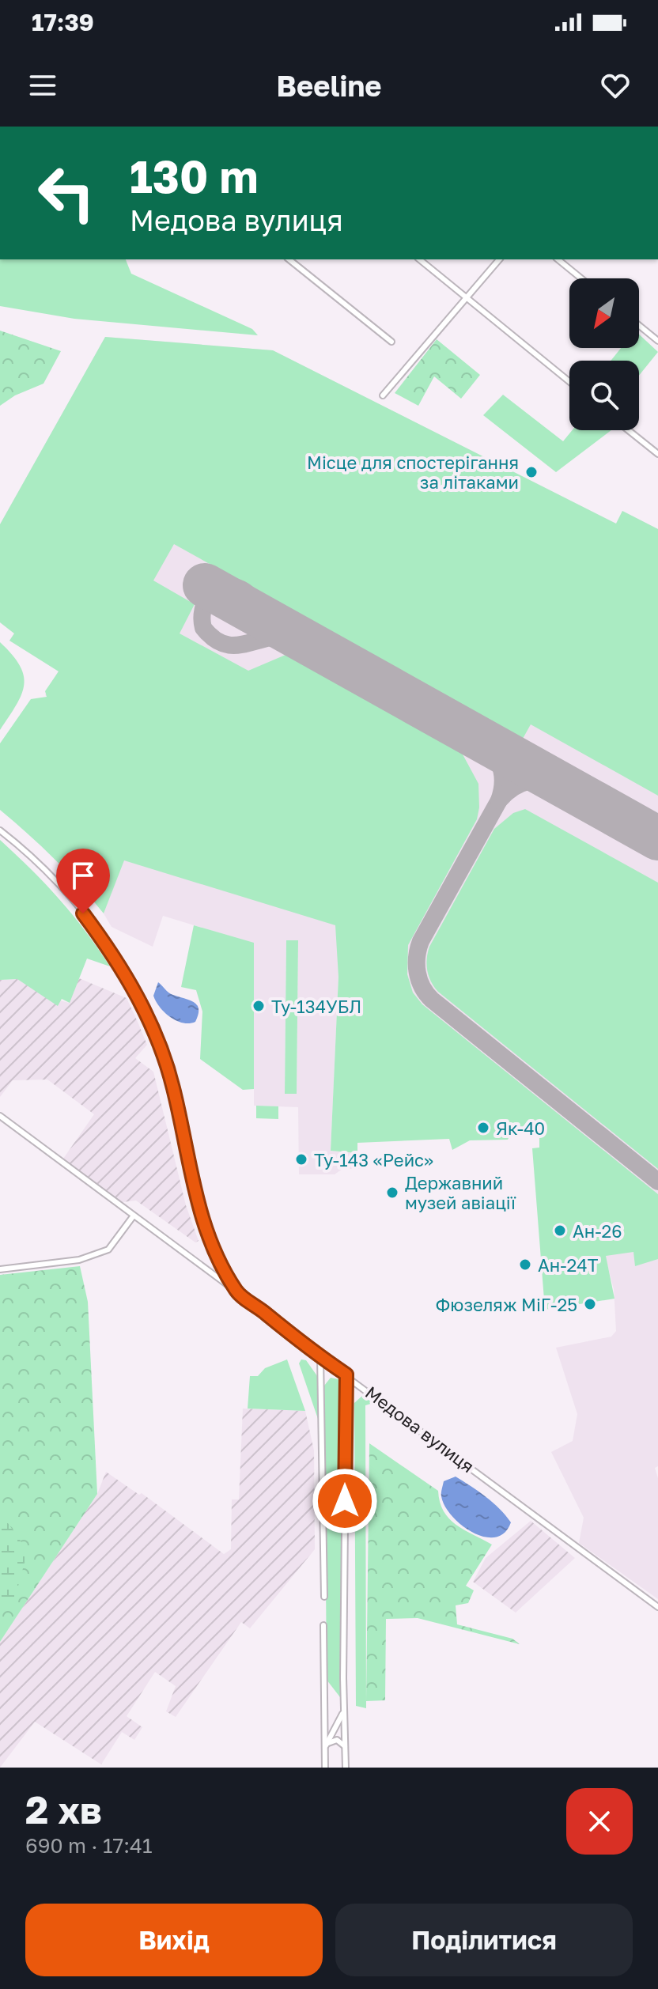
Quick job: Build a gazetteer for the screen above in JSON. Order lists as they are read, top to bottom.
{
  "streets": {
    "street": ["Медова вулиця"]
  },
  "places": [
    "Місце для спостерігання за літаками",
    "Ту-134УБЛ",
    "Як-40",
    "Ту-143 «Рейс»",
    "Державний музей авіації",
    "Ан-26",
    "Ан-24Т",
    "Фюзеляж МіГ-25"
  ],
  "north": "bottom left",
  "page": {
    "status": "17:39",
    "header": "Beeline",
    "turn": ["130 m", "Медова вулиця"],
    "heading": ["2 хв", "690 m · 17:41"],
    "buttons": ["Вихід", "Поділитися"]
  }
}
